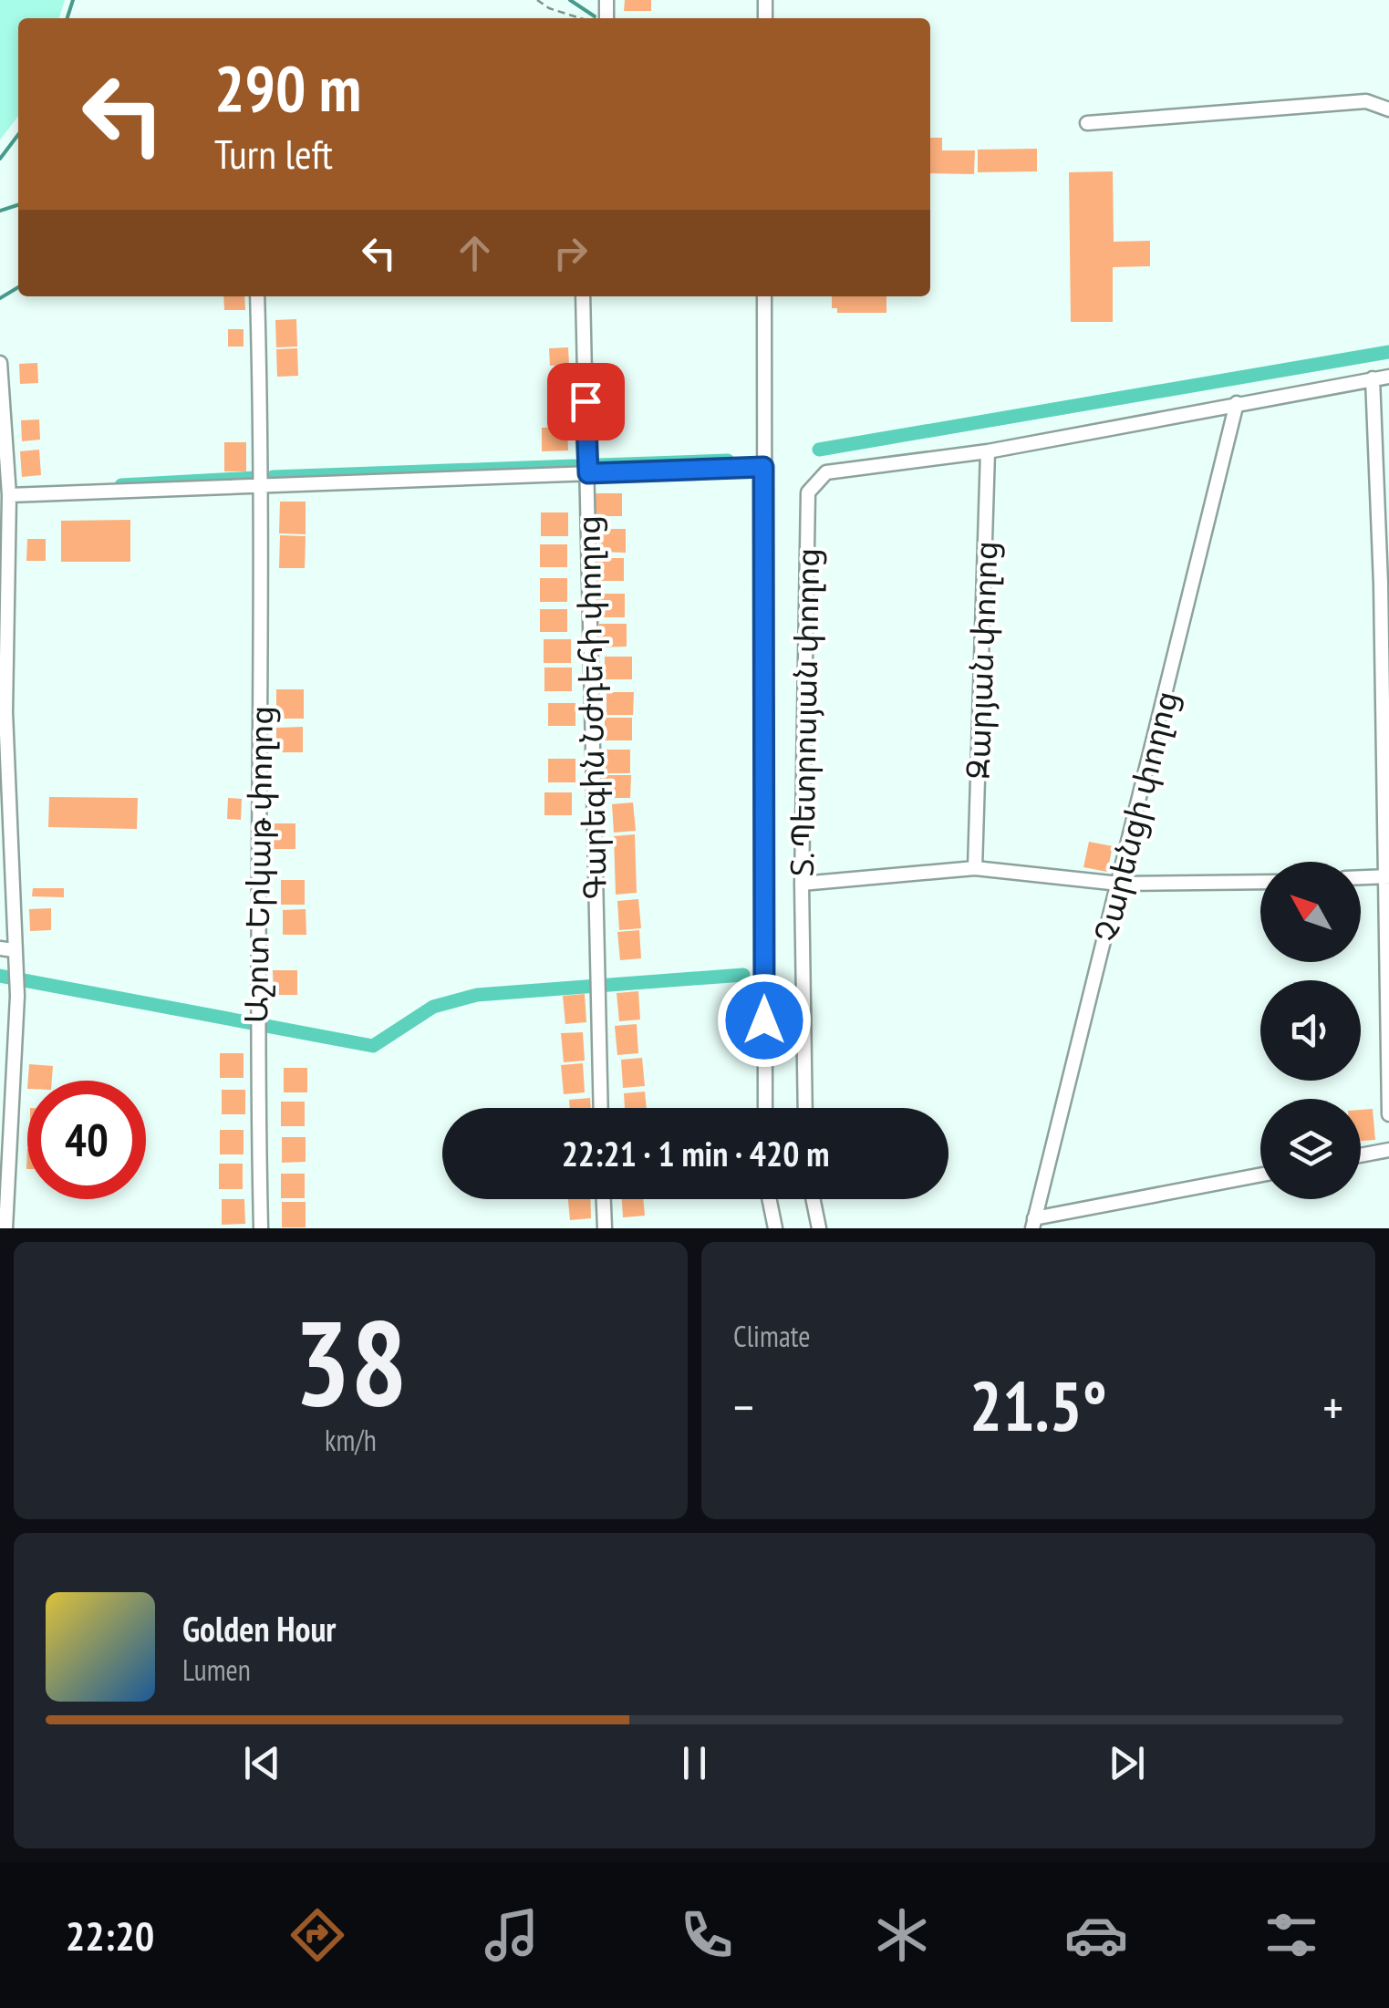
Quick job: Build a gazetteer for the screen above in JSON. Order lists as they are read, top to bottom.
{
  "streets": {
    "street": [
      "Զարյան փողոց",
      "Գարեգին Նժդեհի փողոց",
      "Տ. Պետրոսյան փողոց",
      "Չարենցի փողոց",
      "Աշոտ Երկաթ փողոց"
    ]
  },
  "crossings": [
    ["Զարյան փողոց", "Տ. Պետրոսյան փողոց"],
    ["Տ. Պետրոսյան փողոց", "Չարենցի փողոց"]
  ],
  "north": "top left",
  "page": {
    "turn": ["290 m", "Turn left"],
    "limit": "40",
    "trip": "22:21 · 1 min · 420 m",
    "tile": [
      ["38", "km/h"],
      "Climate"
    ],
    "heat": ["−", "21.5°", "+"],
    "song": ["Golden Hour", "Lumen"],
    "tabs": "22:20"
  }
}
